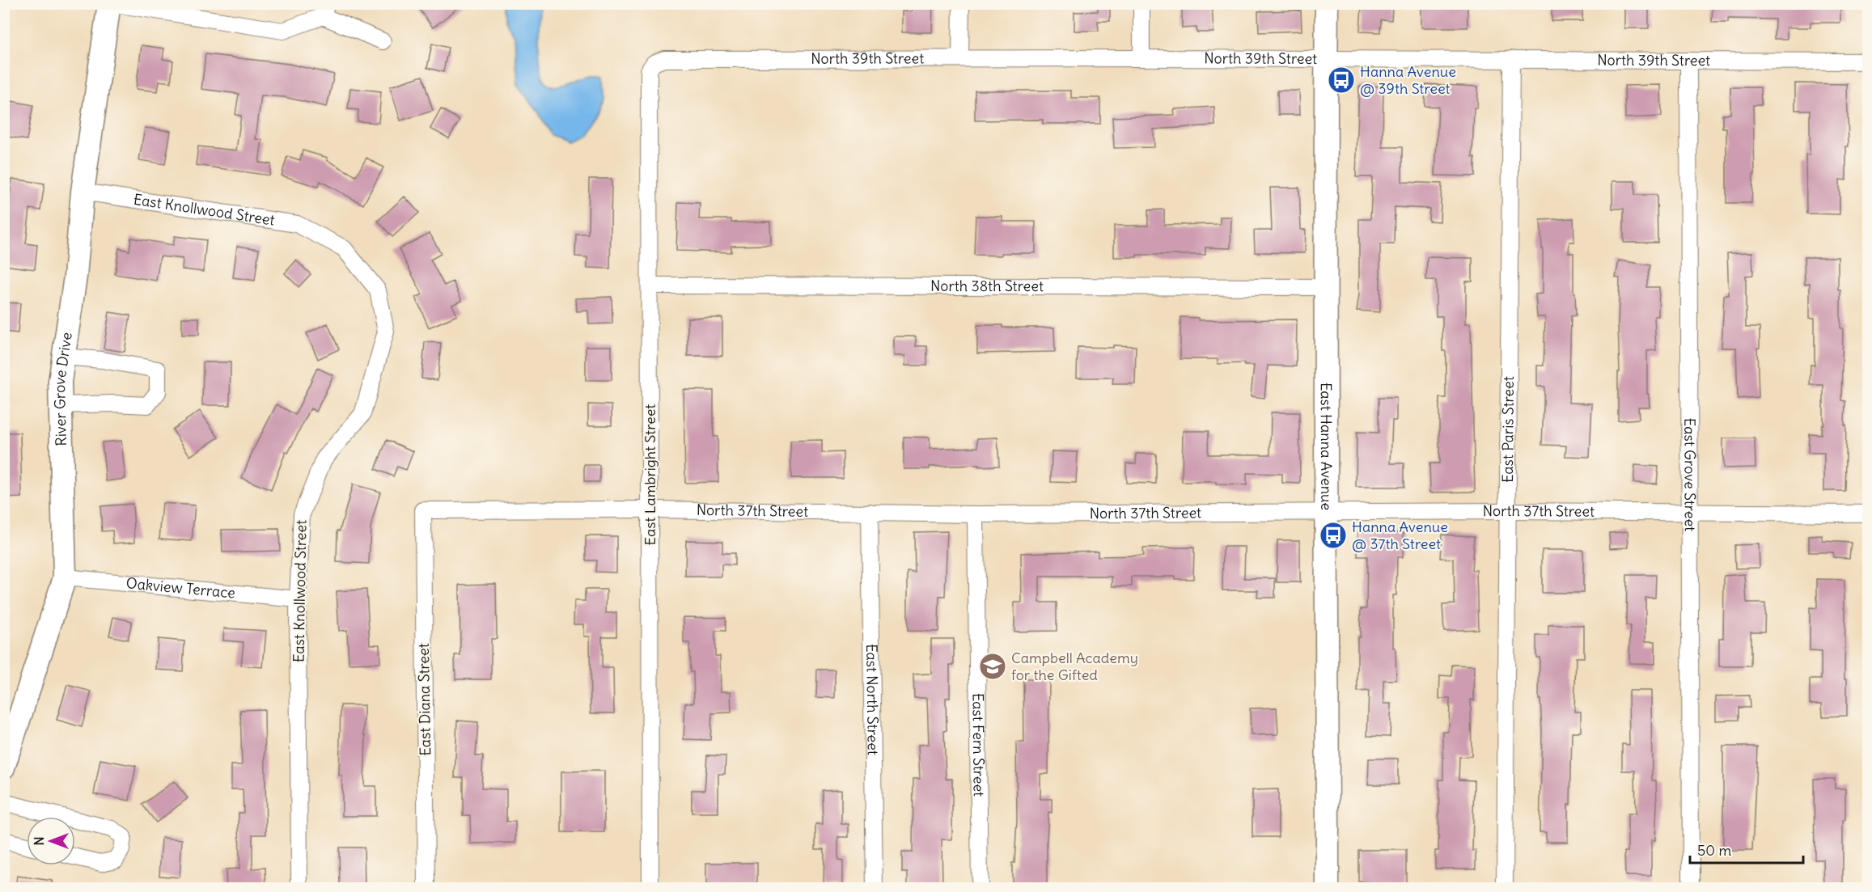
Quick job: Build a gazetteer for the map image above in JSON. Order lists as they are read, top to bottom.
{
  "streets": {
    "street": [
      "North 39th Street",
      "East Knollwood Street",
      "North 38th Street",
      "River Grove Drive",
      "East Paris Street",
      "East Hanna Avenue",
      "East Lambright Street",
      "East Grove Street",
      "North 37th Street",
      "Oakview Terrace",
      "East Diana Street",
      "East North Street",
      "East Fern Street"
    ]
  },
  "crossings": [
    ["North 39th Street", "East Paris Street"],
    ["North 39th Street", "East Hanna Avenue"],
    ["North 39th Street", "East Lambright Street"],
    ["North 39th Street", "East Grove Street"],
    ["East Knollwood Street", "River Grove Drive"],
    ["East Knollwood Street", "Oakview Terrace"],
    ["North 38th Street", "East Hanna Avenue"],
    ["North 38th Street", "East Lambright Street"],
    ["River Grove Drive", "Oakview Terrace"],
    ["East Paris Street", "North 37th Street"],
    ["East Hanna Avenue", "North 37th Street"],
    ["East Lambright Street", "North 37th Street"],
    ["East Grove Street", "North 37th Street"],
    ["North 37th Street", "East Diana Street"],
    ["North 37th Street", "East North Street"],
    ["North 37th Street", "East Fern Street"]
  ],
  "places": {
    "bus stop": ["Hanna Avenue @ 39th Street", "Hanna Avenue @ 37th Street"],
    "school or university": ["Campbell Academy for the Gifted"]
  },
  "scale_bar": "50 m",
  "north": "left"
}
